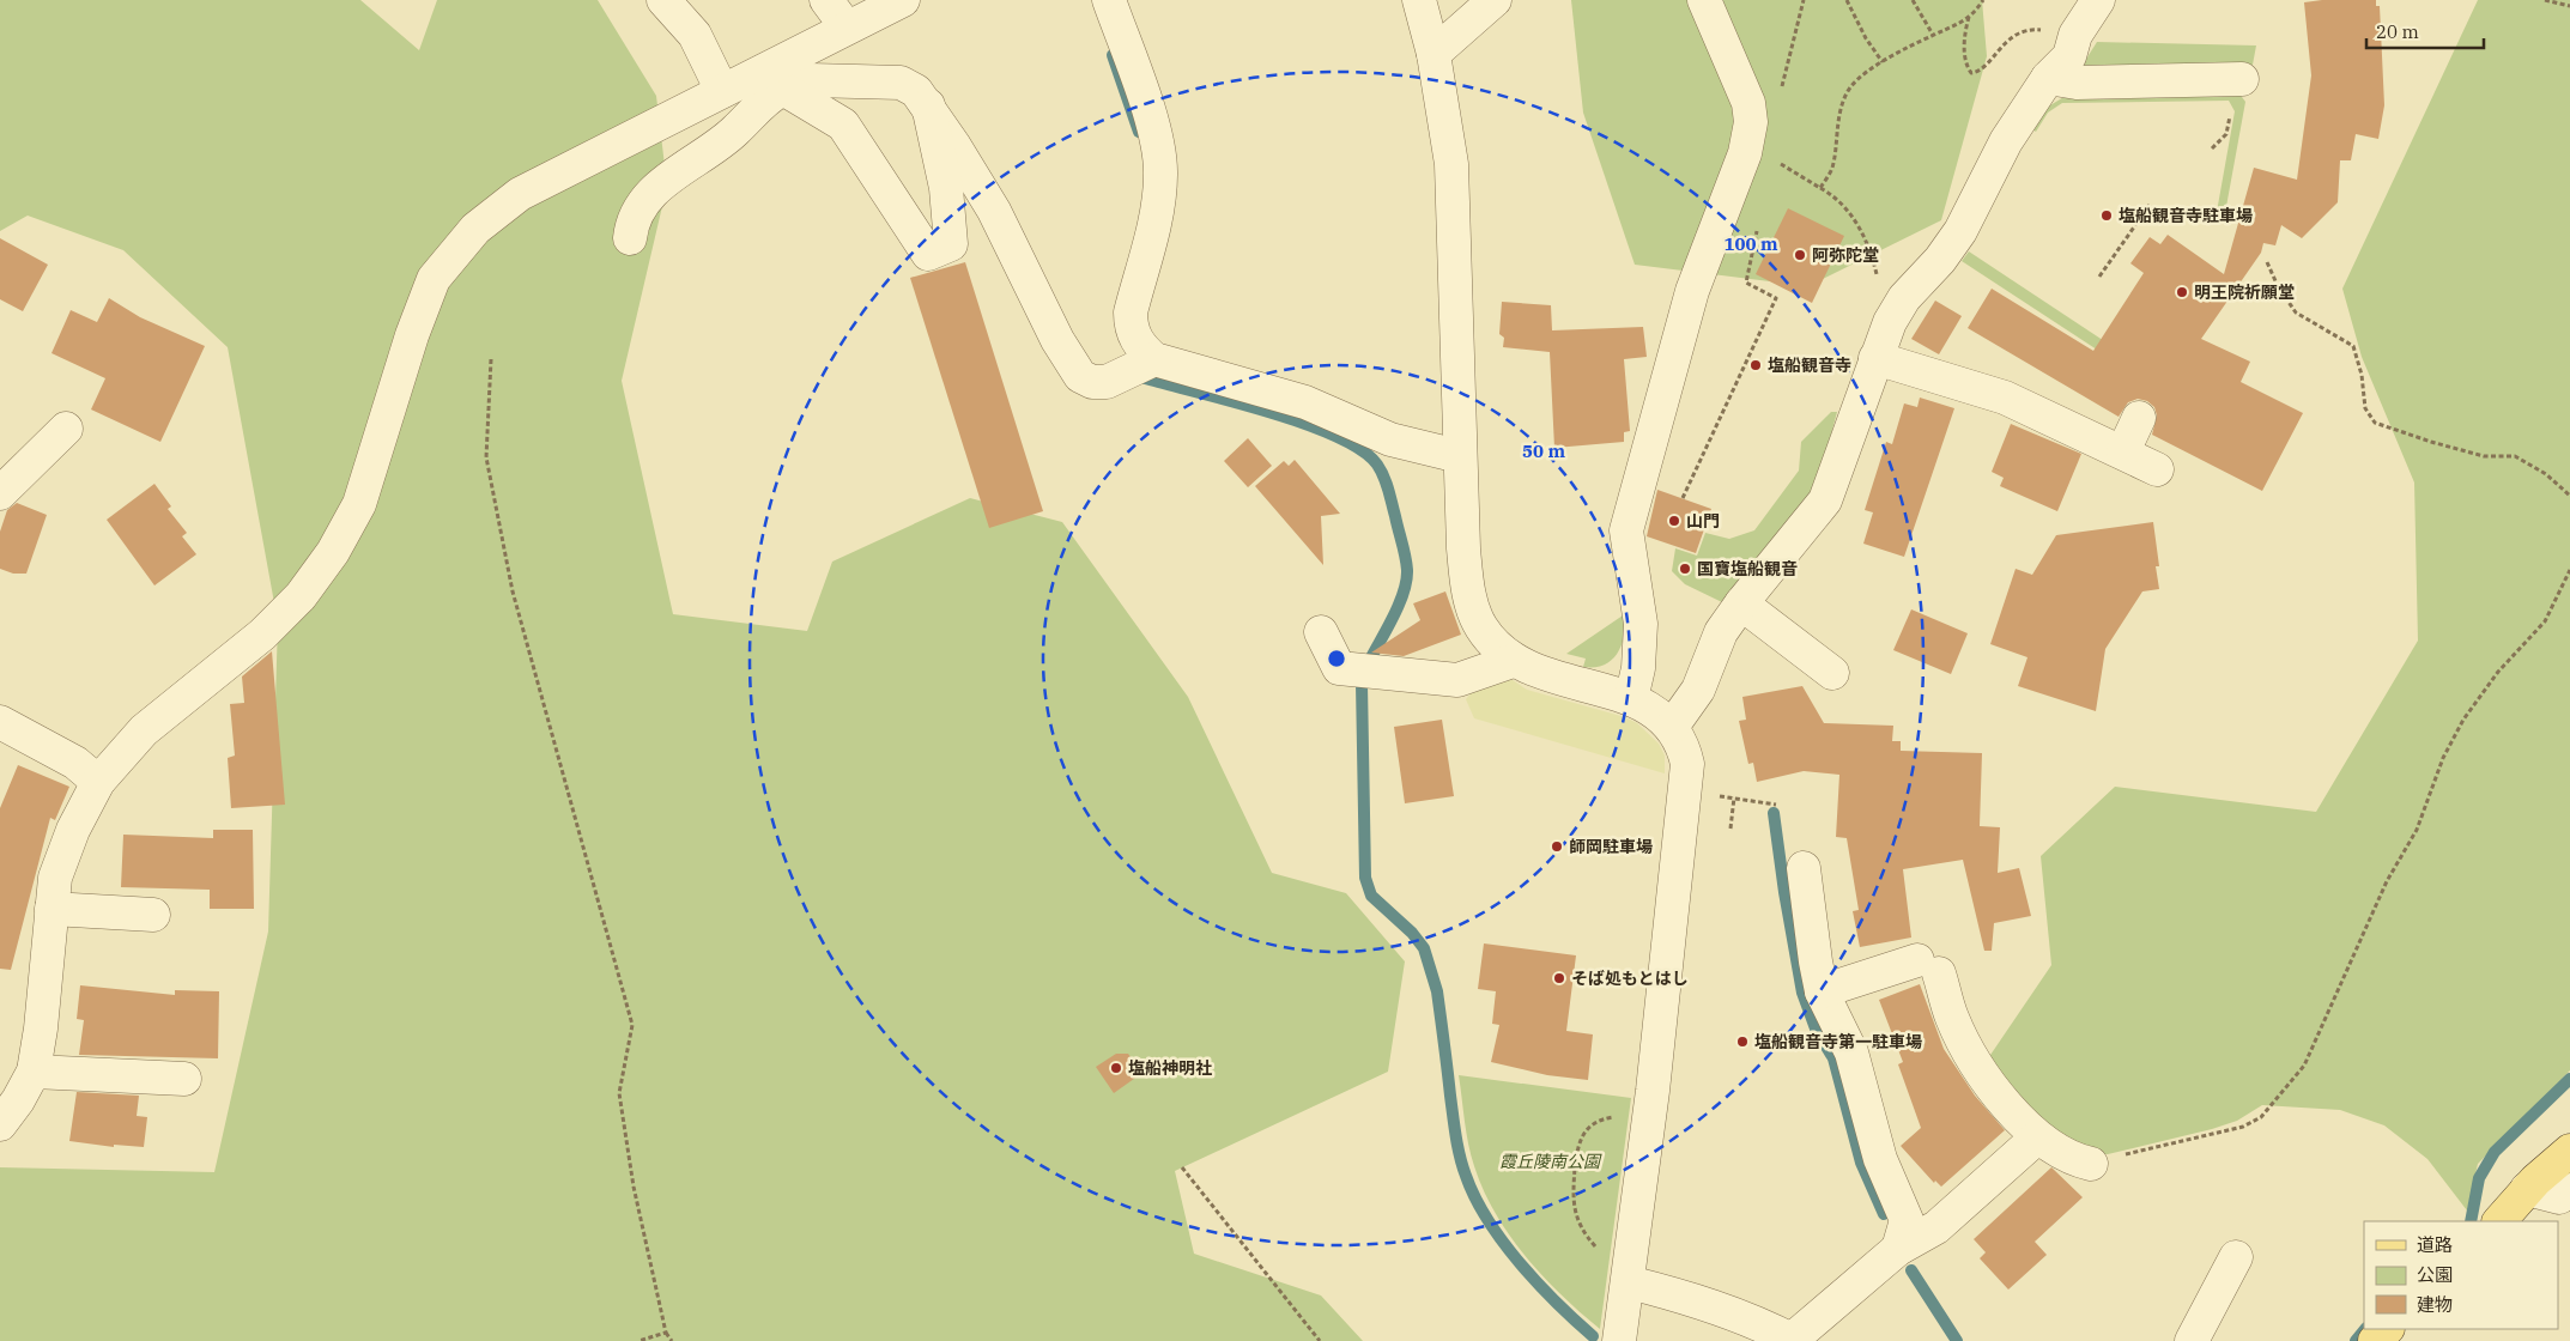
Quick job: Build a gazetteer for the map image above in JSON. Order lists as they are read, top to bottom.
{
  "parks": ["霞丘陵南公園"],
  "places": [
    "塩船観音寺駐車場",
    "阿弥陀堂",
    "明王院祈願堂",
    "塩船観音寺",
    "山門",
    "国寶塩船観音",
    "師岡駐車場",
    "そば処もとはし",
    "塩船観音寺第一駐車場",
    "塩船神明社"
  ],
  "legend": ["道路", "公園", "建物"],
  "scale_bar": "20 m",
  "rings": ["100 m", "50 m"]
}
